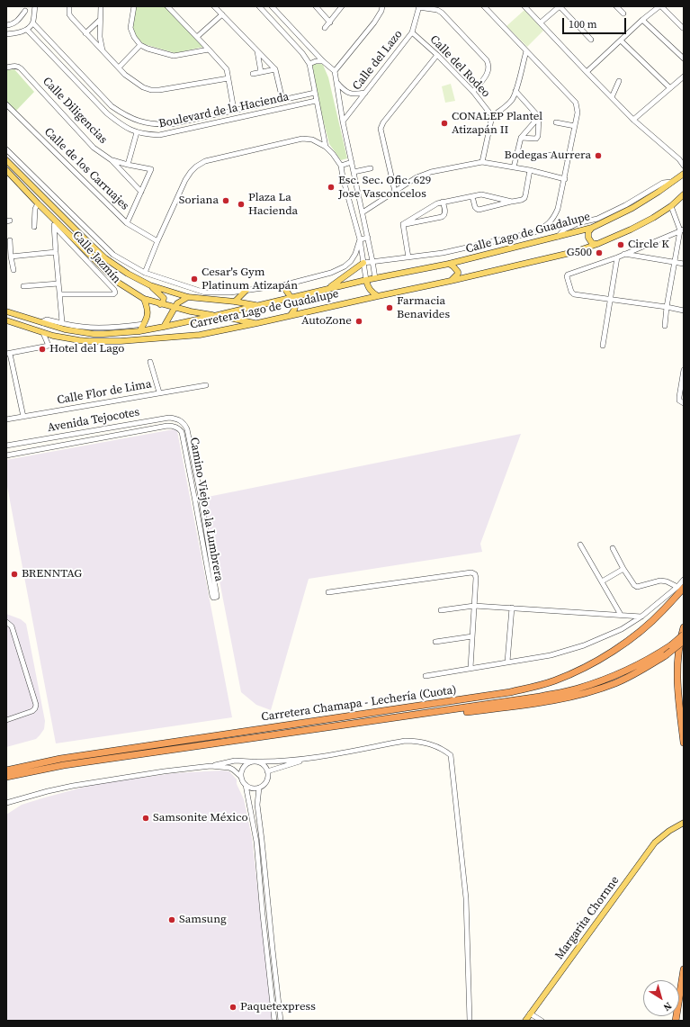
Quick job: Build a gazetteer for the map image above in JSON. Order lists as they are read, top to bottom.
{
  "streets": {
    "highway": ["Carretera Chamapa - Lechería (Cuota)"],
    "main road": ["Calle Lago de Guadalupe", "Carretera Lago de Guadalupe", "Margarita Chornne"],
    "street": [
      "Calle del Lazo",
      "Calle del Rodeo",
      "Calle Diligencias",
      "Boulevard de la Hacienda",
      "Calle de los Carruajes",
      "Calle Jazmín",
      "Calle Flor de Lima",
      "Avenida Tejocotes",
      "Camino Viejo a la Lumbrera"
    ]
  },
  "crossings": [
    ["Calle del Lazo", "Calle del Rodeo"],
    ["Calle Lago de Guadalupe", "Carretera Lago de Guadalupe"],
    ["Avenida Tejocotes", "Camino Viejo a la Lumbrera"]
  ],
  "places": [
    "CONALEP Plantel Atizapán II",
    "Bodegas Aurrera",
    "Esc. Sec. Ofic. 629 Jose Vasconcelos",
    "Soriana",
    "Plaza La Hacienda",
    "Circle K",
    "G500",
    "Cesar's Gym Platinum Atizapán",
    "Farmacia Benavides",
    "AutoZone",
    "Hotel del Lago",
    "BRENNTAG",
    "Samsonite México",
    "Samsung",
    "Paquetexpress"
  ],
  "scale_bar": "100 m",
  "north": "bottom right"
}
